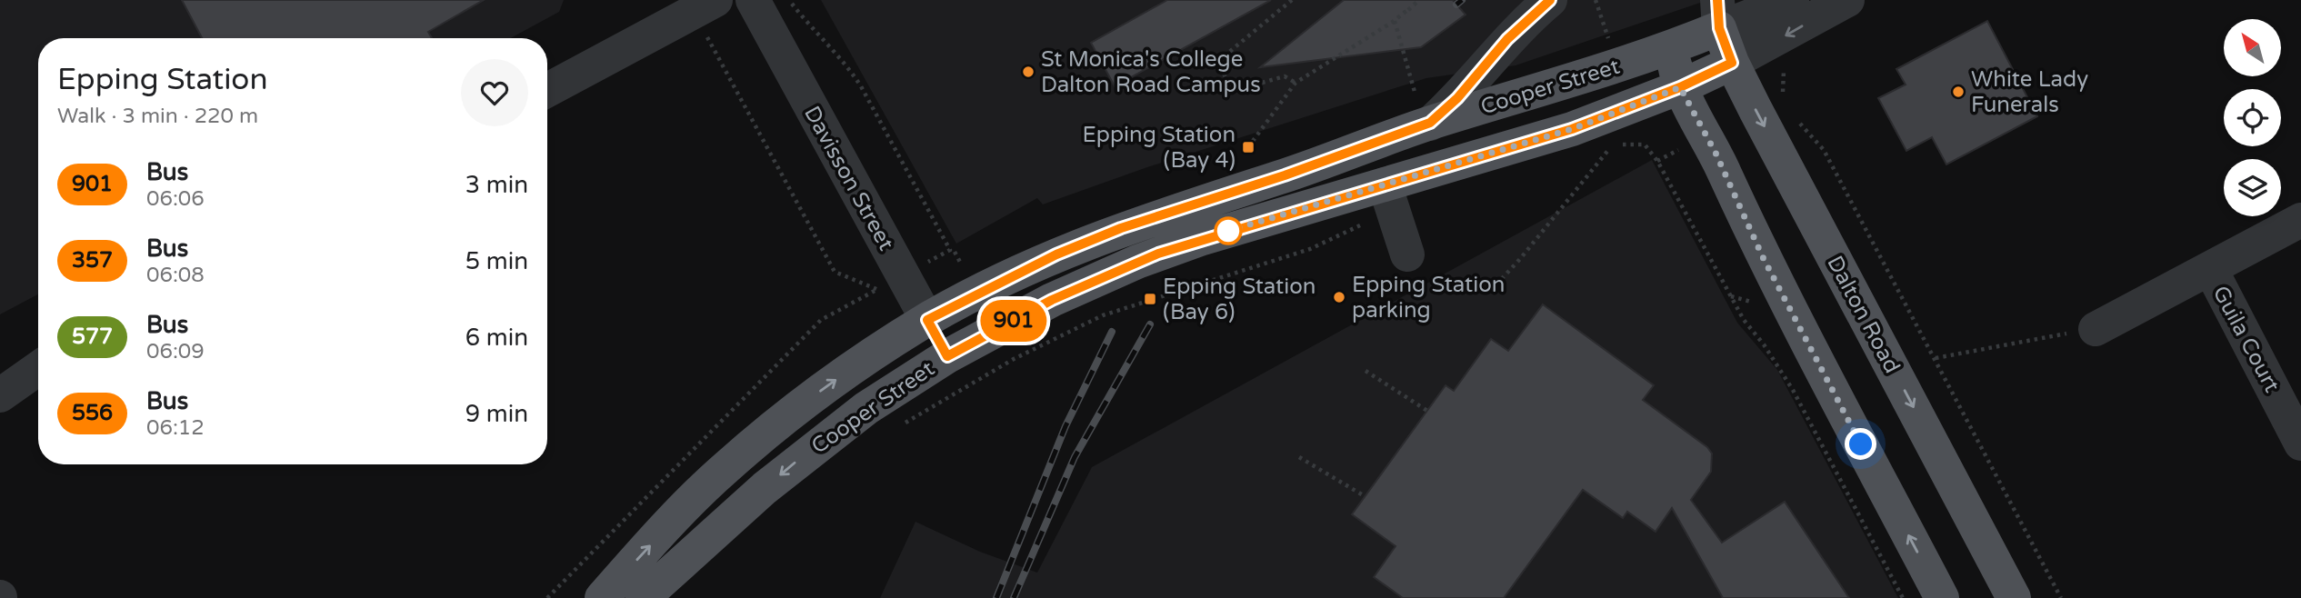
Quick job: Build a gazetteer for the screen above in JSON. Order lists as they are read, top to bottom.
{
  "streets": {
    "main road": ["Cooper Street", "Davisson Street", "Dalton Road"],
    "street": ["Guila Court"]
  },
  "crossings": [
    ["Cooper Street", "Davisson Street"],
    ["Cooper Street", "Dalton Road"]
  ],
  "places": {
    "other": ["St Monica's College Dalton Road Campus", "White Lady Funerals", "Epping Station parking"],
    "transit": ["Epping Station (Bay 4)", "Epping Station (Bay 6)"]
  },
  "lines": ["bus line 901"],
  "north": "top left",
  "page": {
    "on_map": "901",
    "heading": ["Epping Station", "Walk · 3 min · 220 m"],
    "list": [
      {
        "mark": "901",
        "name": "Bus",
        "note": "06:06",
        "value": "3 min"
      },
      {
        "mark": "357",
        "name": "Bus",
        "note": "06:08",
        "value": "5 min"
      },
      {
        "mark": "577",
        "name": "Bus",
        "note": "06:09",
        "value": "6 min"
      },
      {
        "mark": "556",
        "name": "Bus",
        "note": "06:12",
        "value": "9 min"
      }
    ]
  }
}
